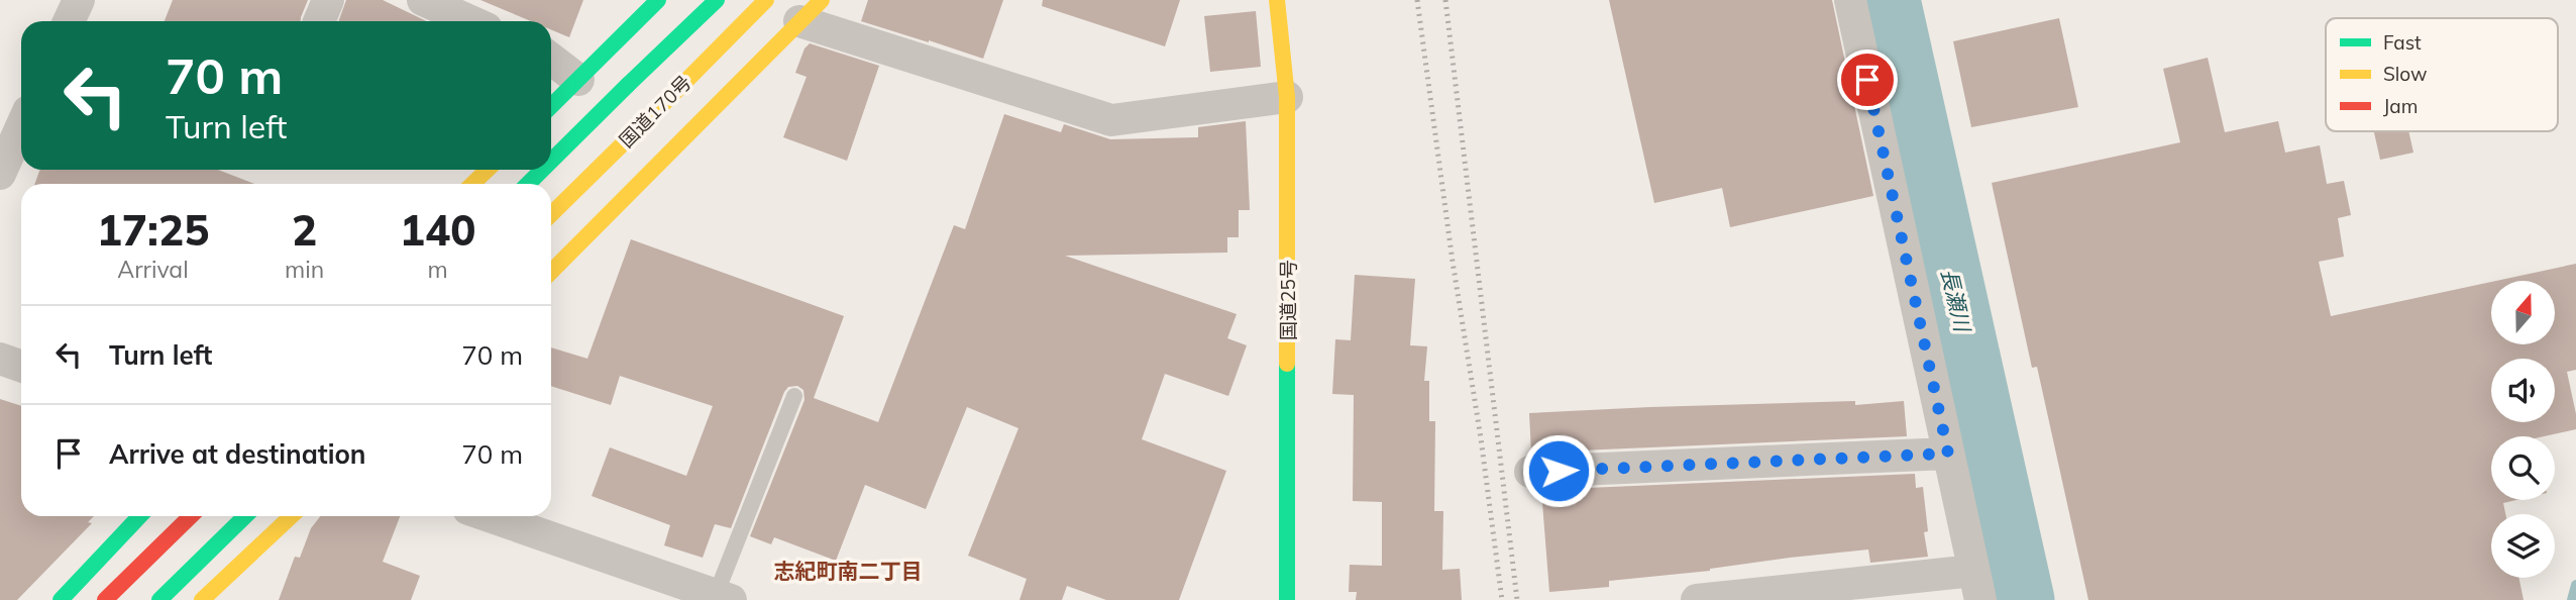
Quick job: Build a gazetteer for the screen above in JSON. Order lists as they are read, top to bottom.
{
  "streets": {
    "highway": ["国道170号", "国道25号"]
  },
  "districts": ["志紀町南二丁目"],
  "water": ["長瀬川"],
  "legend": ["Fast", "Slow", "Jam"],
  "north": "top",
  "page": {
    "turn": ["70 m", "Turn left"],
    "eta": [
      "17:25",
      "Arrival",
      "2",
      "min",
      "140",
      "m"
    ],
    "list": [
      {
        "name": "Turn left",
        "value": "70 m"
      },
      {
        "name": "Arrive at destination",
        "value": "70 m"
      }
    ]
  }
}
